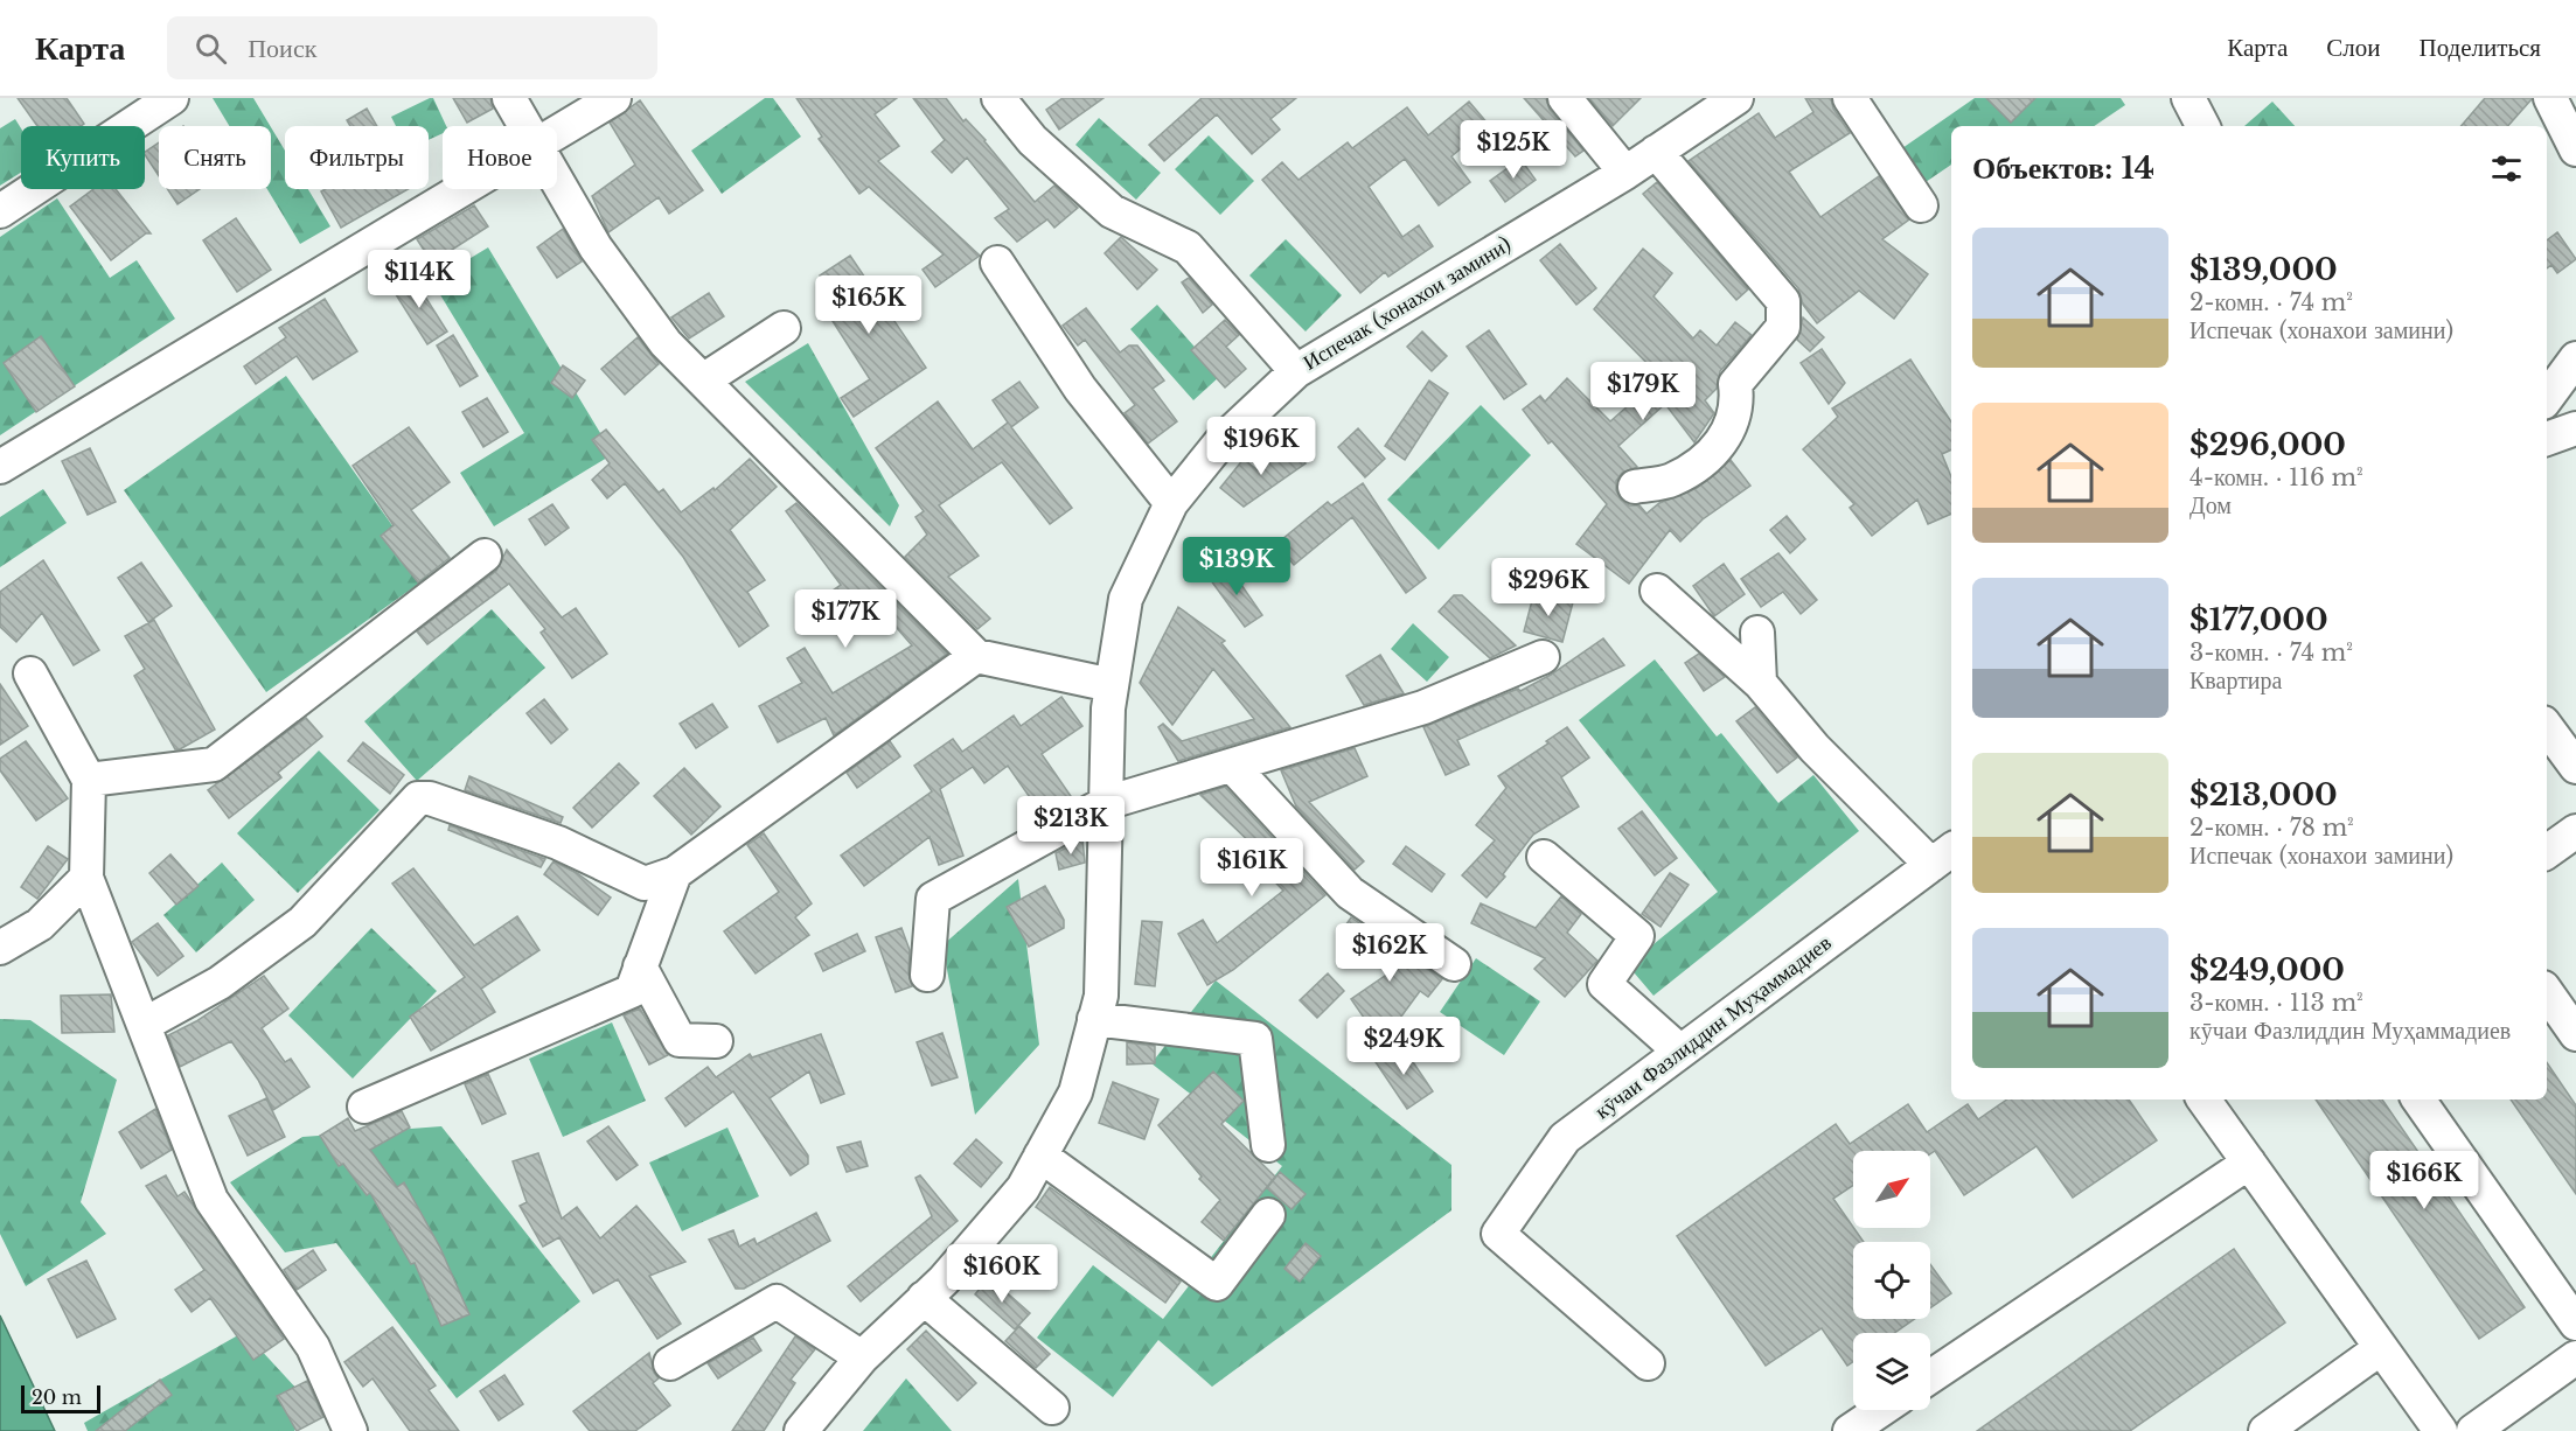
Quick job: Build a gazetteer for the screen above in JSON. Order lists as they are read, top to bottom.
{
  "streets": {
    "street": ["Испечак (хонахои замини)", "кӯчаи Фазлиддин Муҳаммадиев"]
  },
  "scale_bar": "20 m",
  "north": "top right",
  "page": {
    "header": "Карта",
    "search": "Поиск",
    "nav": ["Карта", "Слои", "Поделиться"],
    "price": [
      "$125K",
      "$114K",
      "$165K",
      "$179K",
      "$196K",
      "$139K",
      "$296K",
      "$177K",
      "$213K",
      "$161K",
      "$162K",
      "$249K",
      "$166K",
      "$160K"
    ],
    "chip": [
      "Купить",
      "Снять",
      "Фильтры",
      "Новое"
    ],
    "heading": "Объектов: 14",
    "list": [
      {
        "name": "$139,000",
        "note": "2-комн. · 74 m² · Испечак (хонахои замини)"
      },
      {
        "name": "$296,000",
        "note": "4-комн. · 116 m² · Дом"
      },
      {
        "name": "$177,000",
        "note": "3-комн. · 74 m² · Квартира"
      },
      {
        "name": "$213,000",
        "note": "2-комн. · 78 m² · Испечак (хонахои замини)"
      },
      {
        "name": "$249,000",
        "note": "3-комн. · 113 m² · кӯчаи Фазлиддин Муҳаммадиев"
      }
    ],
    "scale": "20 m"
  }
}
